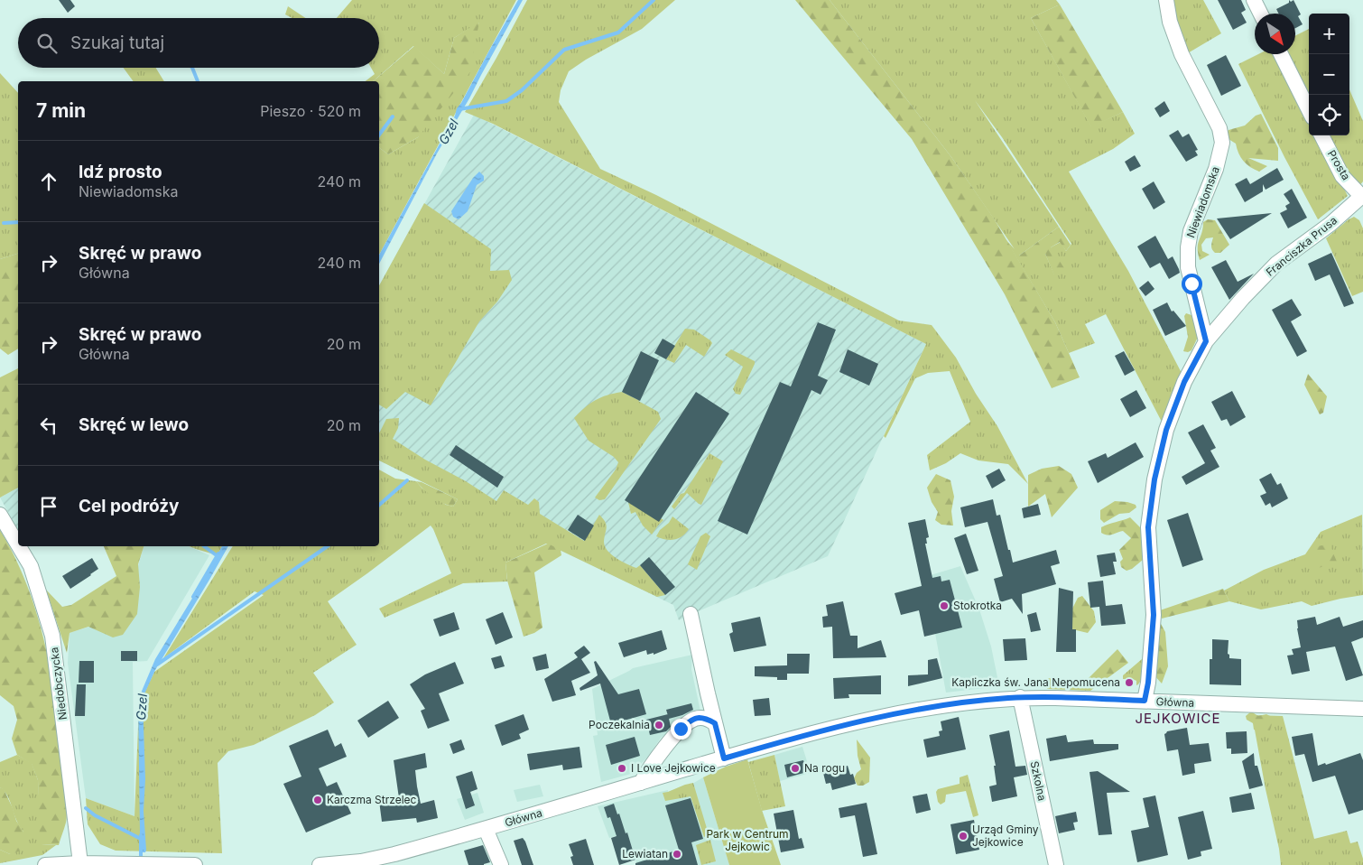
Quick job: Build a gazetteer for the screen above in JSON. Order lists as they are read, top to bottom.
{
  "streets": {
    "street": [
      "Prosta",
      "Niewiadomska",
      "Franciszka Prusa",
      "Niedobczycka",
      "Główna",
      "Szkolna"
    ]
  },
  "crossings": [
    ["Prosta", "Franciszka Prusa"],
    ["Niewiadomska", "Franciszka Prusa"],
    ["Główna", "Szkolna"]
  ],
  "districts": ["JEJKOWICE"],
  "water": ["Gzel"],
  "parks": ["Park w Centrum Jejkowic"],
  "places": [
    "Stokrotka",
    "Kapliczka św. Jana Nepomucena",
    "Poczekalnia",
    "I Love Jejkowice",
    "Na rogu",
    "Karczma Strzelec",
    "Urząd Gminy Jejkowice",
    "Lewiatan"
  ],
  "north": "bottom right",
  "page": {
    "map_buttons": ["+", "−"],
    "search": "Szukaj tutaj",
    "heading": ["7 min", "Pieszo · 520 m"],
    "list": [
      ["Idź prosto", "Niewiadomska", "240 m"],
      ["Skręć w prawo", "Główna", "240 m"],
      ["Skręć w prawo", "Główna", "20 m"],
      ["Skręć w lewo", "20 m"],
      "Cel podróży"
    ]
  }
}
